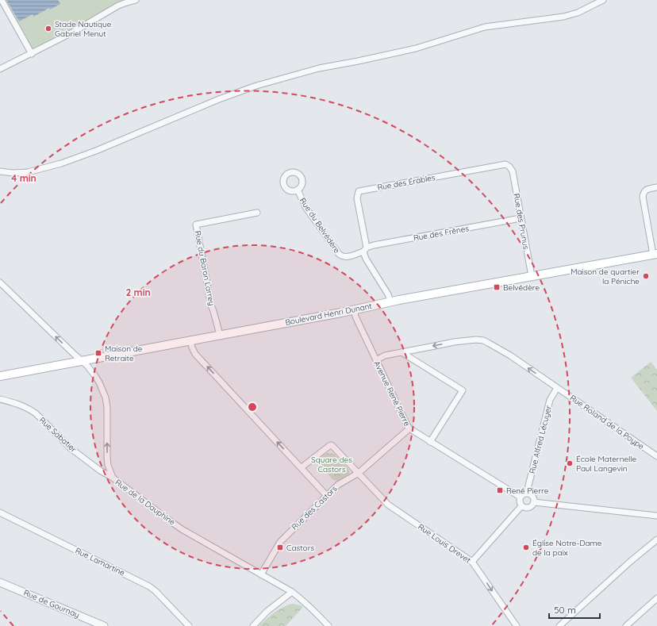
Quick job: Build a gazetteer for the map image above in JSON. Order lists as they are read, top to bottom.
{
  "streets": {
    "main road": ["Boulevard Henri Dunant"],
    "street": [
      "Rue des Érables",
      "Rue des Prunus",
      "Rue du Belvédère",
      "Rue des Frênes",
      "Rue du Baron Larrey",
      "Avenue René Pierre",
      "Rue Roland de la Poype",
      "Rue Sabatier",
      "Rue Alfred Lécuyer",
      "Rue de la Dauphine",
      "Rue des Castors",
      "Rue Louis Drevet",
      "Rue Lamartine",
      "Rue de Gournay"
    ]
  },
  "crossings": [
    ["Rue des Érables", "Rue des Prunus"],
    ["Rue des Érables", "Rue du Belvédère"],
    ["Rue des Érables", "Rue des Frênes"],
    ["Rue des Prunus", "Rue des Frênes"],
    ["Rue des Prunus", "Boulevard Henri Dunant"],
    ["Rue du Belvédère", "Rue des Frênes"],
    ["Rue du Baron Larrey", "Boulevard Henri Dunant"],
    ["Boulevard Henri Dunant", "Avenue René Pierre"],
    ["Boulevard Henri Dunant", "Rue de la Dauphine"],
    ["Avenue René Pierre", "Rue Roland de la Poype"],
    ["Avenue René Pierre", "Rue Alfred Lécuyer"],
    ["Avenue René Pierre", "Rue des Castors"],
    ["Rue Roland de la Poype", "Rue Alfred Lécuyer"],
    ["Rue Sabatier", "Rue de la Dauphine"],
    ["Rue de la Dauphine", "Rue des Castors"],
    ["Rue des Castors", "Rue Louis Drevet"]
  ],
  "one_way": ["Rue Roland de la Poype", "Rue de la Dauphine"],
  "parks": ["Square des Castors"],
  "places": {
    "other": [
      "Stade Nautique Gabriel Menut",
      "Maison de quartier la Péniche",
      "École Maternelle Paul Langevin",
      "Église Notre-Dame de la paix"
    ],
    "transit": [
      "Belvédère",
      "Maison de Retraite",
      "René Pierre",
      "Castors"
    ]
  },
  "scale_bar": "50 m",
  "rings": ["4 min", "2 min"]
}
